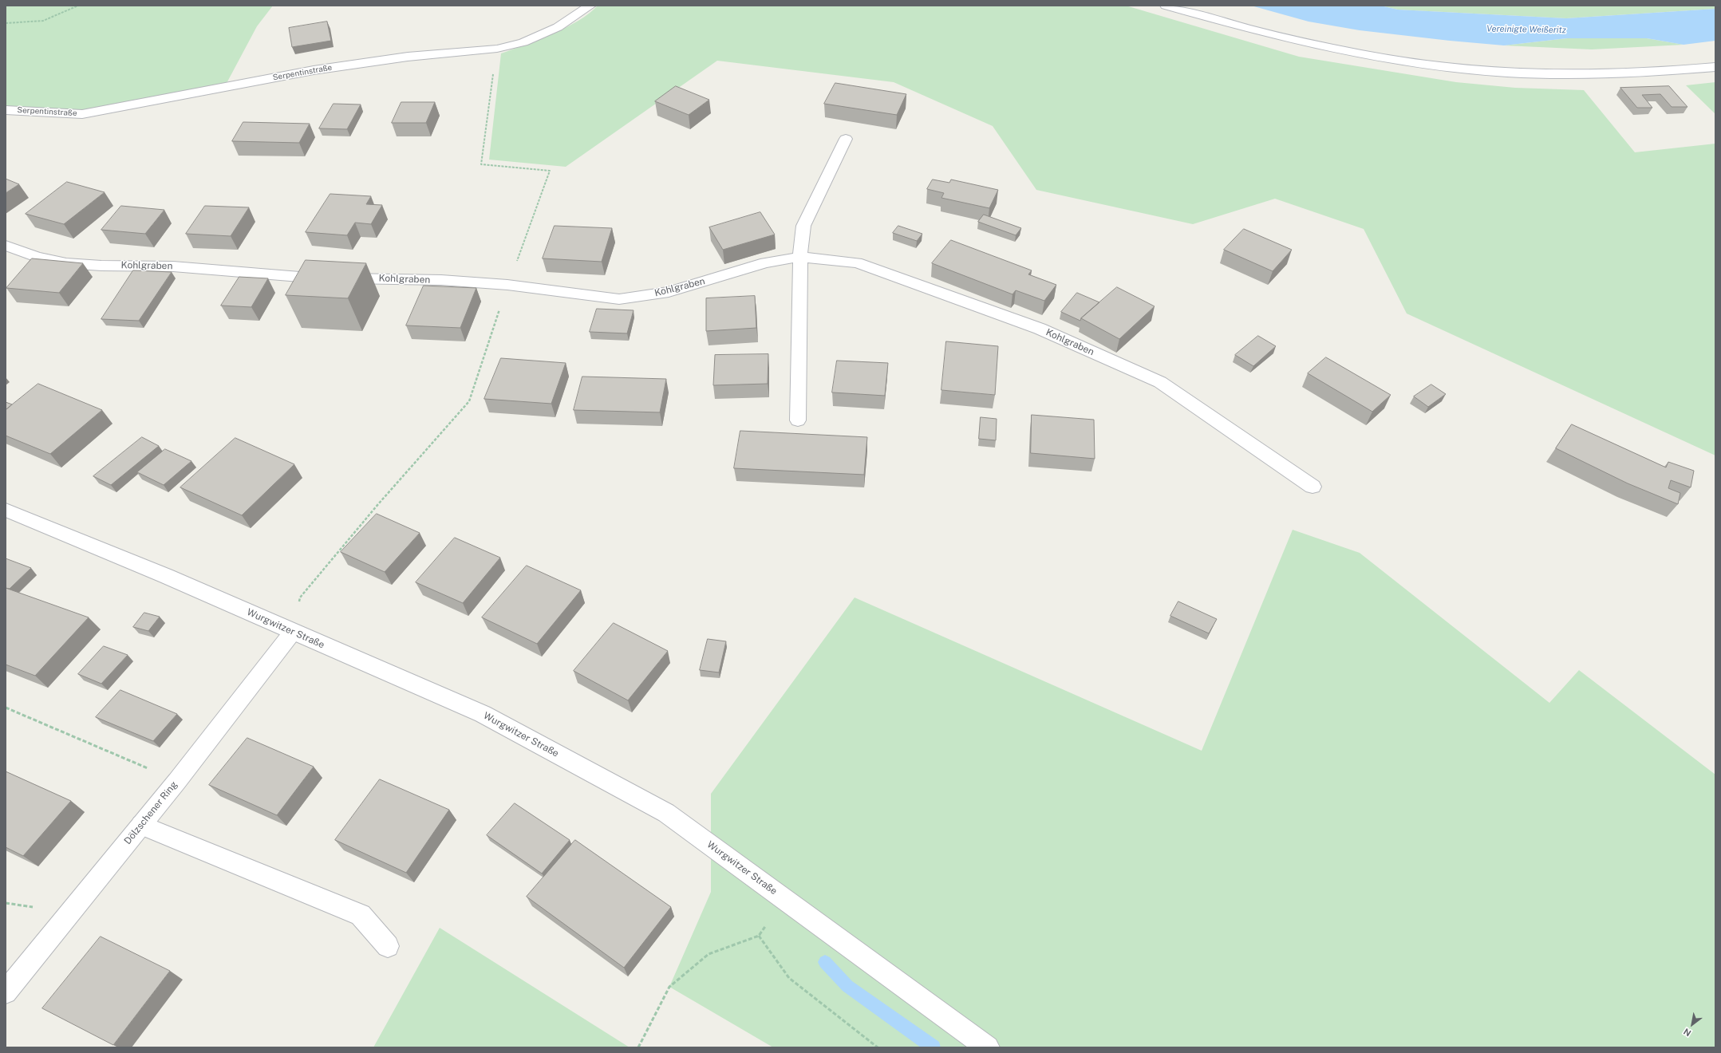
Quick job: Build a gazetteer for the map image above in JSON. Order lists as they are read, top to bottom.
{
  "streets": {
    "street": [
      "Serpentinstraße",
      "Kohlgraben",
      "Wurgwitzer Straße",
      "Dölzschener Ring"
    ]
  },
  "crossings": [
    ["Wurgwitzer Straße", "Dölzschener Ring"]
  ],
  "water": ["Vereinigte Weißeritz"],
  "north": "bottom left"
}
